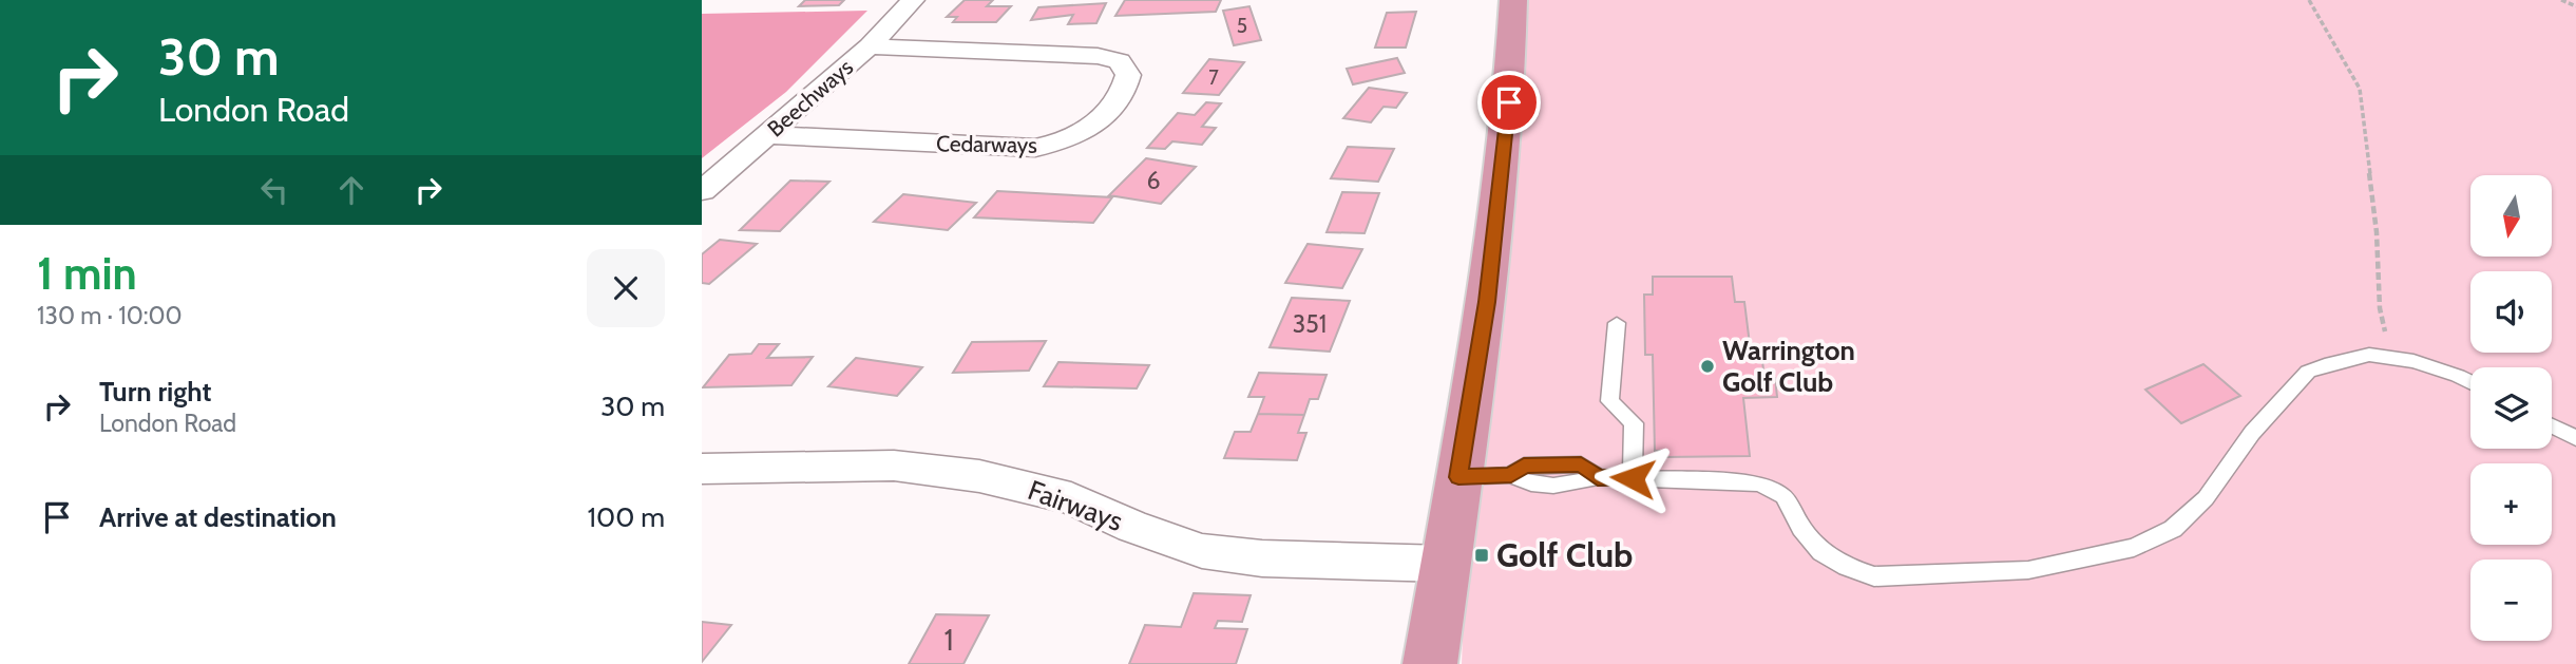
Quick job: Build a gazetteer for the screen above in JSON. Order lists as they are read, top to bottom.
{
  "streets": {
    "street": ["Beechways", "Cedarways", "Fairways"]
  },
  "crossings": [
    ["Beechways", "Cedarways"]
  ],
  "places": {
    "other": ["Warrington Golf Club"],
    "transit": ["Golf Club"]
  },
  "house_numbers": [
    "5",
    "7",
    "6",
    "351",
    "1"
  ],
  "north": "bottom",
  "page": {
    "turn": ["30 m", "London Road"],
    "map_buttons": ["+", "−"],
    "heading": ["1 min", "130 m · 10:00"],
    "list": [
      {
        "name": "Turn right",
        "note": "London Road",
        "value": "30 m"
      },
      {
        "name": "Arrive at destination",
        "value": "100 m"
      }
    ]
  }
}
